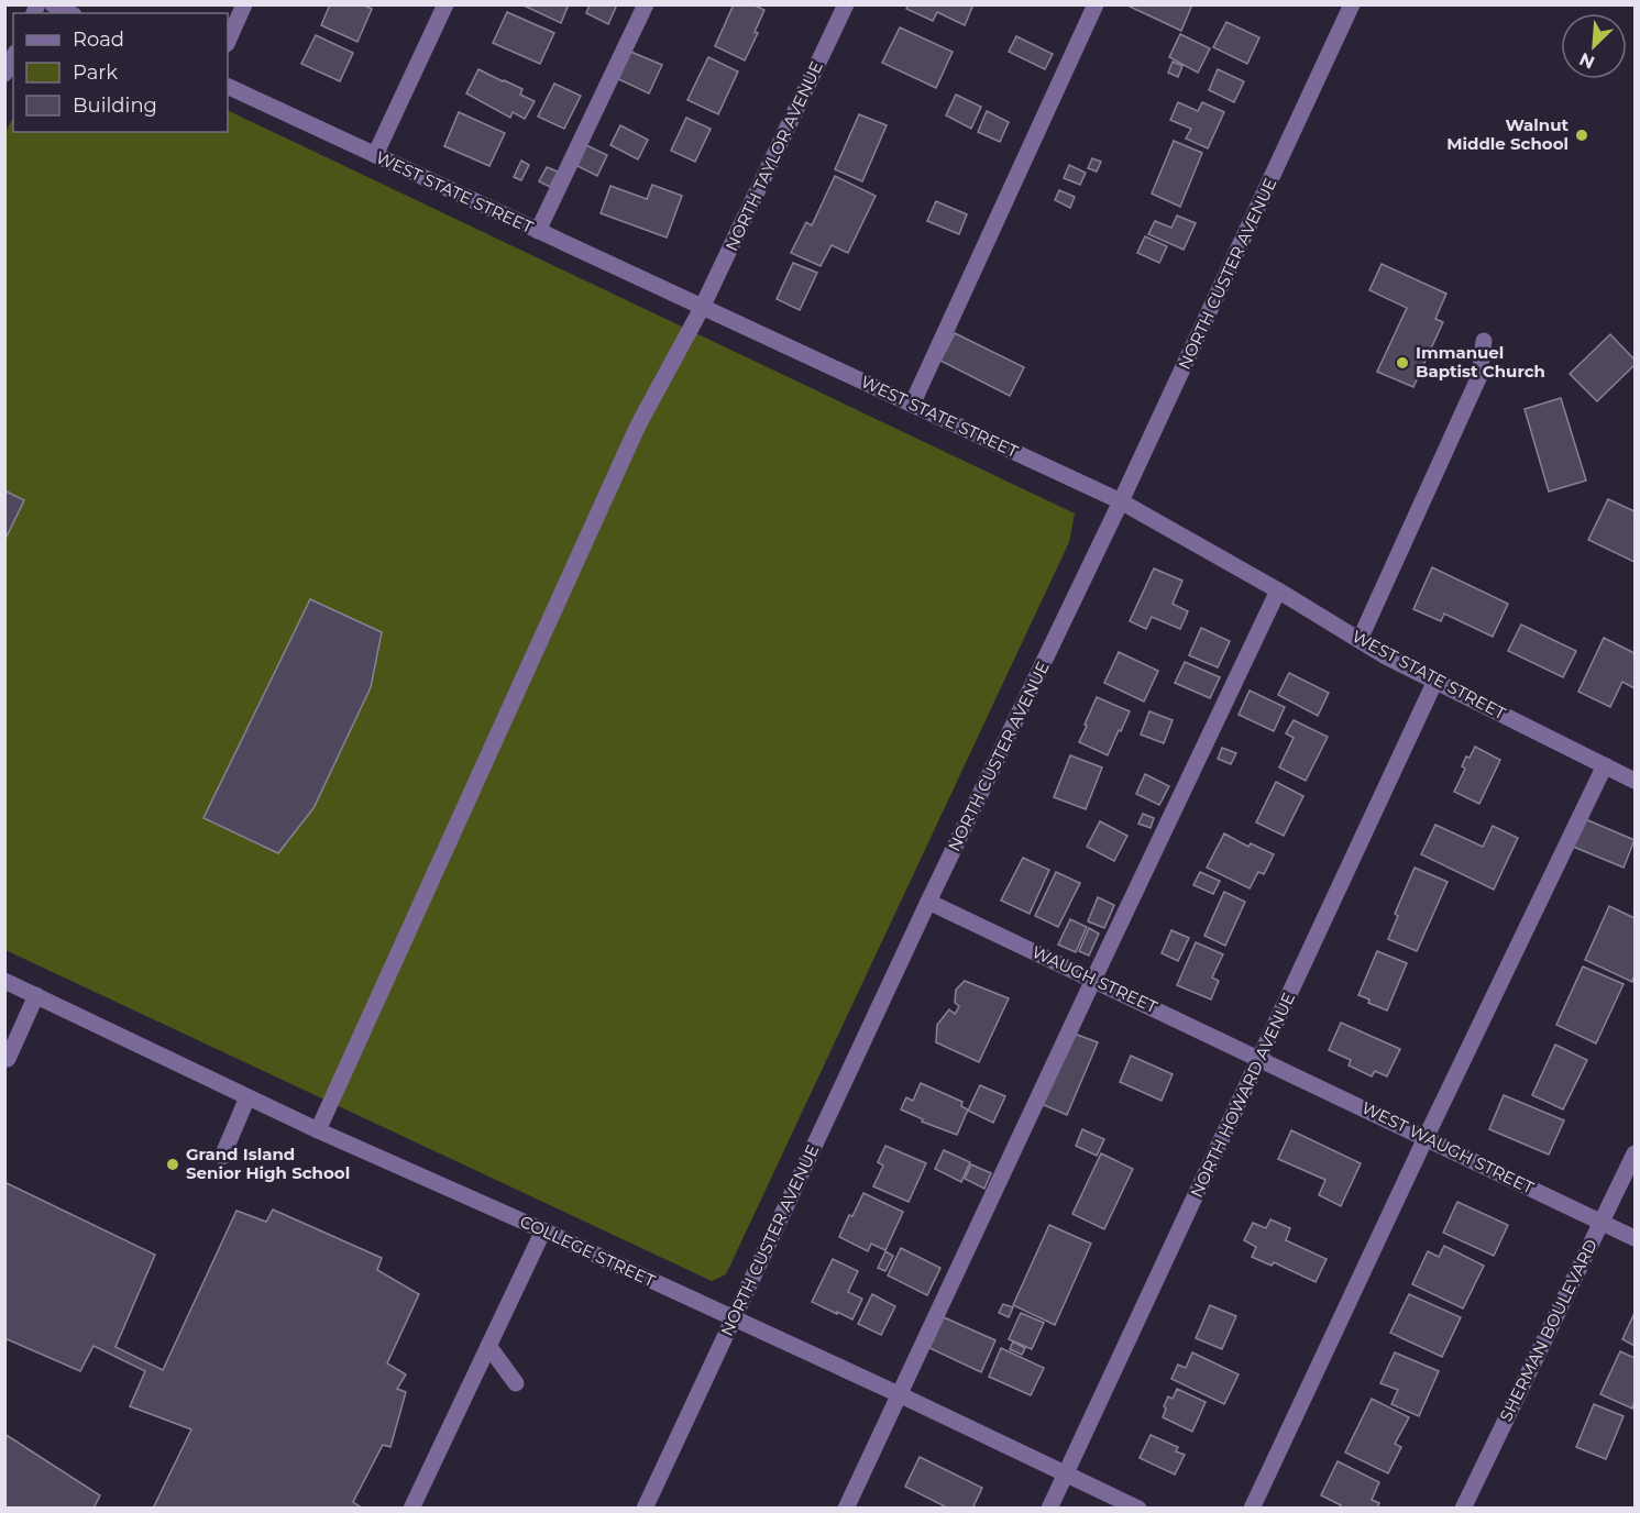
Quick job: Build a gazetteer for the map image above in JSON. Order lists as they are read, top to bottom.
{
  "streets": {
    "street": [
      "NORTH TAYLOR AVENUE",
      "WEST STATE STREET",
      "NORTH CUSTER AVENUE",
      "WAUGH STREET",
      "NORTH HOWARD AVENUE",
      "WEST WAUGH STREET",
      "COLLEGE STREET",
      "SHERMAN BOULEVARD"
    ]
  },
  "crossings": [
    ["NORTH TAYLOR AVENUE", "WEST STATE STREET"],
    ["NORTH TAYLOR AVENUE", "COLLEGE STREET"],
    ["WEST STATE STREET", "NORTH CUSTER AVENUE"],
    ["WEST STATE STREET", "NORTH HOWARD AVENUE"],
    ["NORTH CUSTER AVENUE", "WAUGH STREET"],
    ["NORTH CUSTER AVENUE", "COLLEGE STREET"],
    ["WAUGH STREET", "NORTH HOWARD AVENUE"],
    ["WAUGH STREET", "WEST WAUGH STREET"],
    ["NORTH HOWARD AVENUE", "WEST WAUGH STREET"],
    ["NORTH HOWARD AVENUE", "COLLEGE STREET"],
    ["WEST WAUGH STREET", "SHERMAN BOULEVARD"]
  ],
  "places": ["Walnut Middle School", "Immanuel Baptist Church", "Grand Island Senior High School"],
  "legend": ["Road", "Park", "Building"],
  "north": "bottom left"
}
